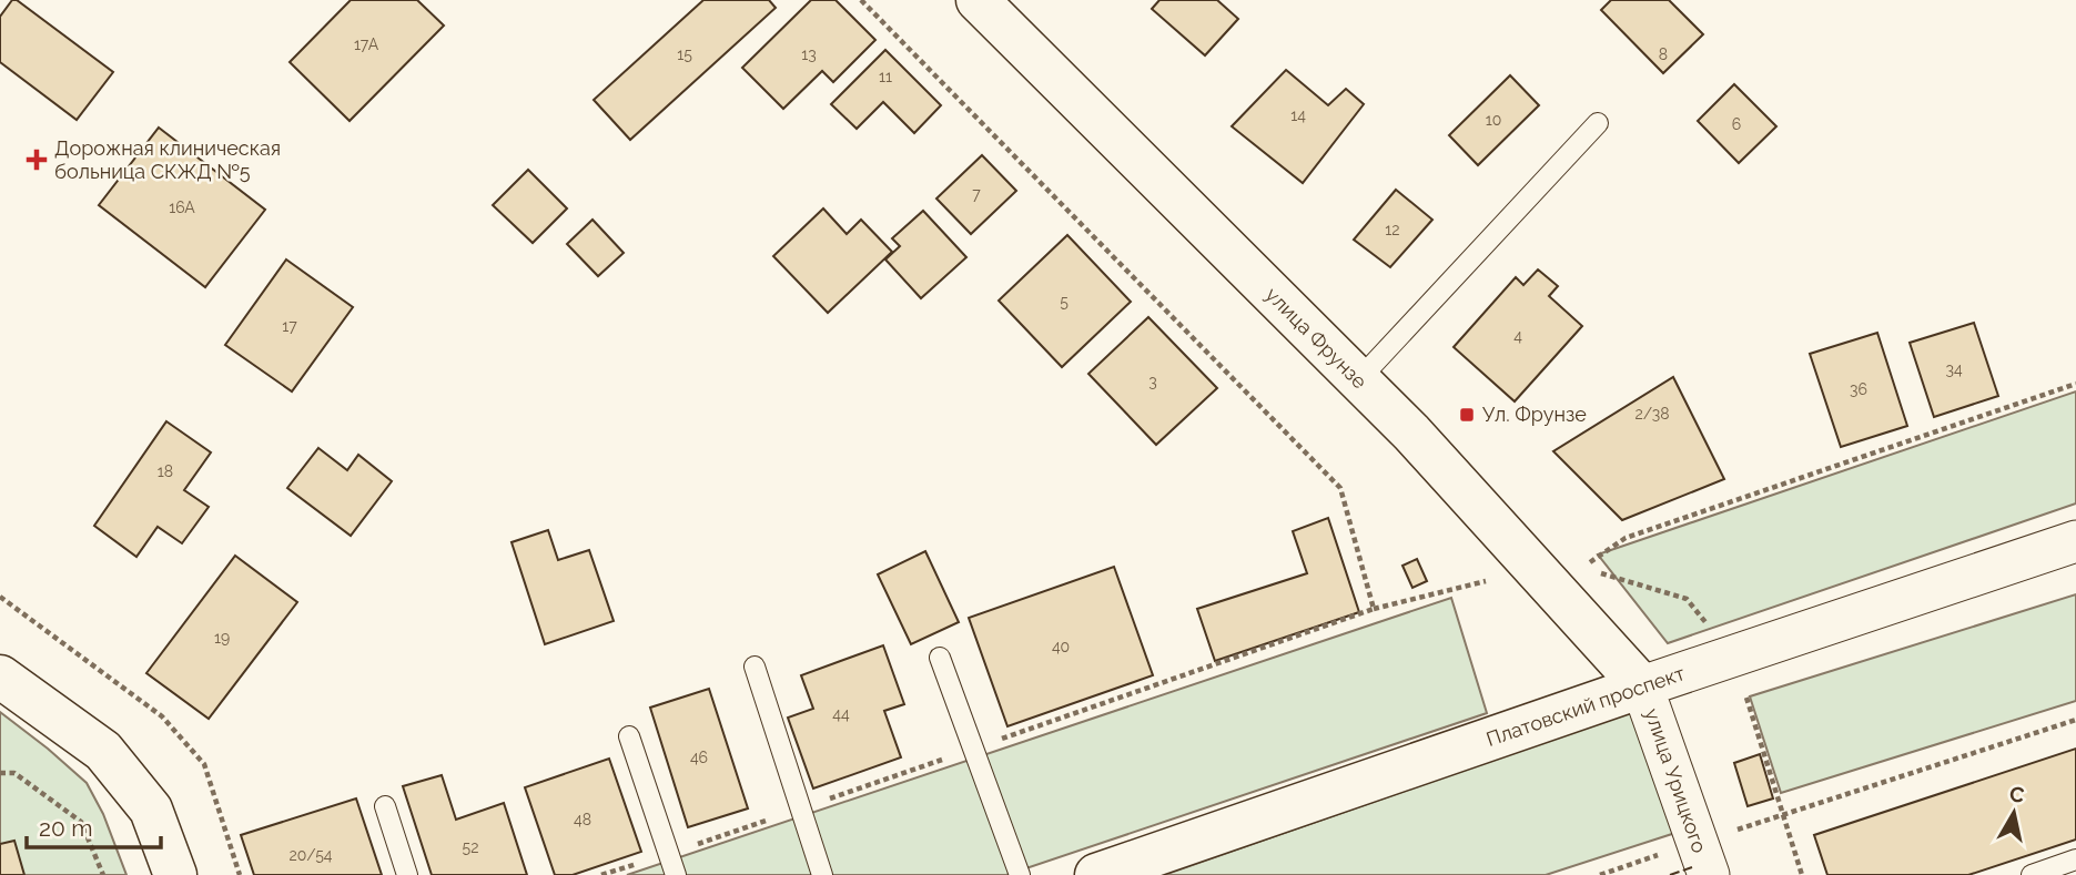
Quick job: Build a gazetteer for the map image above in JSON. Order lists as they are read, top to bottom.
{
  "streets": {
    "street": ["улица Фрунзе", "Платовский проспект", "улица Урицкого"]
  },
  "crossings": [
    ["улица Фрунзе", "Платовский проспект"],
    ["улица Фрунзе", "улица Урицкого"],
    ["Платовский проспект", "улица Урицкого"]
  ],
  "places": {
    "health": ["Дорожная клиническая больница СКЖД №5"],
    "transit": ["Ул. Фрунзе"]
  },
  "house_numbers": [
    "17А",
    "15",
    "13",
    "8",
    "11",
    "14",
    "10",
    "6",
    "7",
    "16А",
    "12",
    "5",
    "17",
    "4",
    "34",
    "3",
    "36",
    "2/38",
    "18",
    "19",
    "40",
    "44",
    "46",
    "48",
    "52",
    "20/54"
  ],
  "scale_bar": "20 m",
  "north": "top"
}
